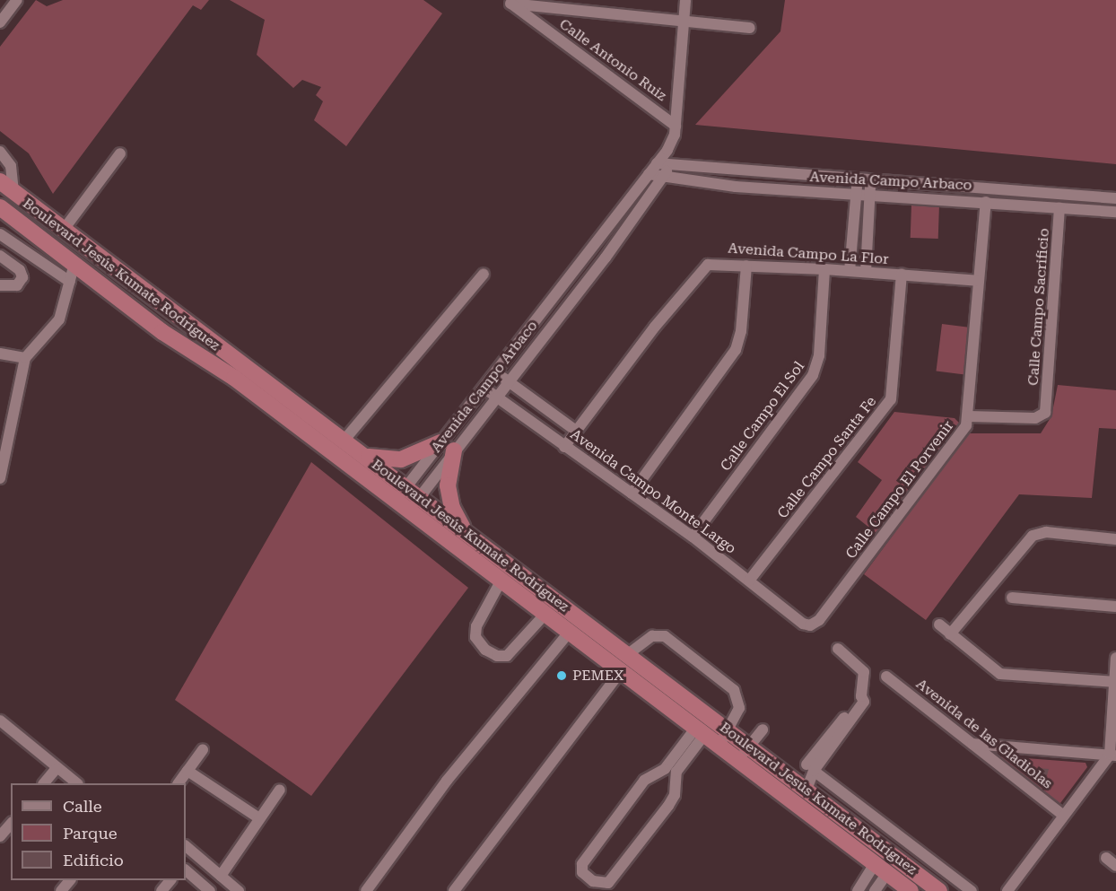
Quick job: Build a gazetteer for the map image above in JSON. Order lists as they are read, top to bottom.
{
  "streets": {
    "highway": ["Boulevard Jesús Kumate Rodríguez"],
    "street": [
      "Calle Antonio Ruiz",
      "Avenida Campo Arbaco",
      "Avenida Campo La Flor",
      "Calle Campo Sacrificio",
      "Calle Campo El Sol",
      "Calle Campo Santa Fe",
      "Calle Campo El Porvenir",
      "Avenida Campo Monte Largo",
      "Avenida de las Gladiolas"
    ]
  },
  "crossings": [
    ["Avenida Campo Arbaco", "Boulevard Jesús Kumate Rodríguez"],
    ["Avenida Campo Arbaco", "Calle Campo Sacrificio"],
    ["Avenida Campo Arbaco", "Calle Campo El Porvenir"],
    ["Avenida Campo Arbaco", "Avenida Campo Monte Largo"],
    ["Avenida Campo La Flor", "Calle Campo El Sol"],
    ["Avenida Campo La Flor", "Calle Campo Santa Fe"],
    ["Avenida Campo La Flor", "Calle Campo El Porvenir"],
    ["Avenida Campo La Flor", "Avenida Campo Monte Largo"],
    ["Calle Campo Sacrificio", "Calle Campo El Porvenir"],
    ["Calle Campo El Sol", "Avenida Campo Monte Largo"],
    ["Calle Campo Santa Fe", "Avenida Campo Monte Largo"],
    ["Calle Campo El Porvenir", "Avenida Campo Monte Largo"]
  ],
  "places": ["PEMEX"],
  "legend": ["Calle", "Parque", "Edificio"]
}
